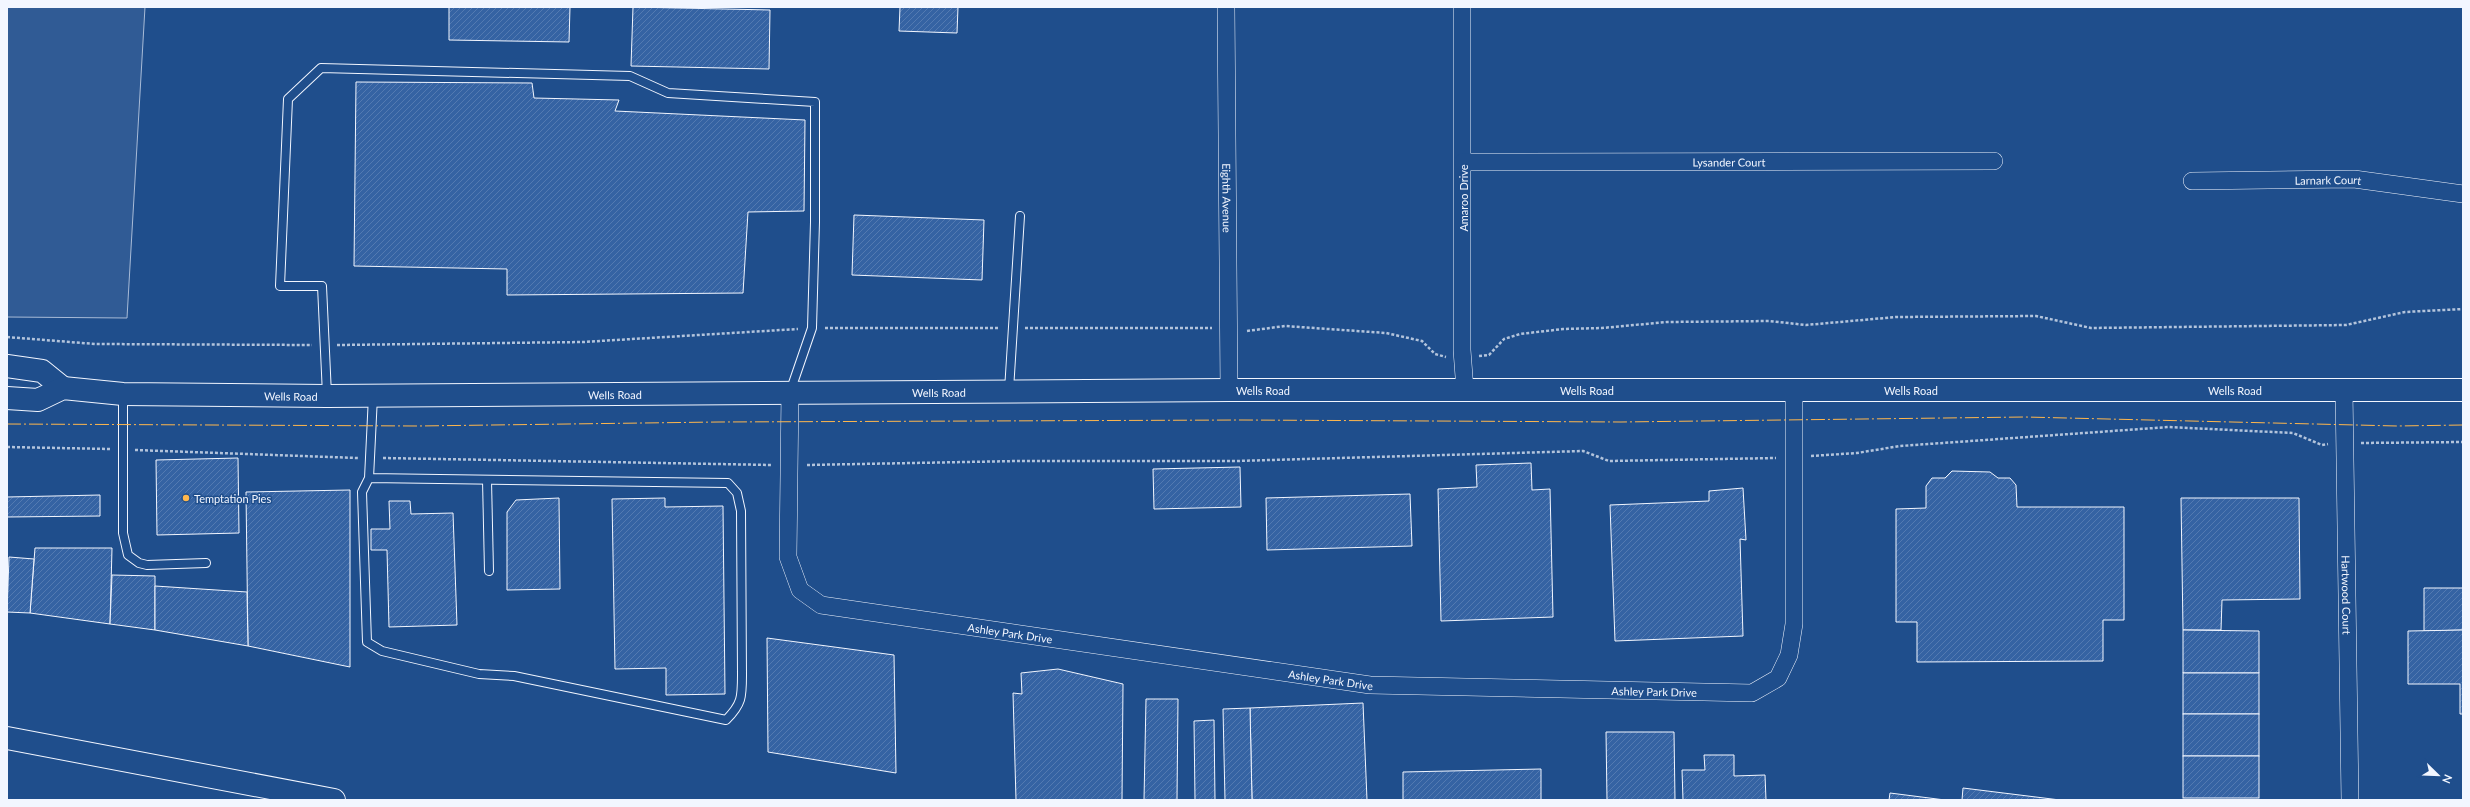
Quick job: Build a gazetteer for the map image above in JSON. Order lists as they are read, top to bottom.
{
  "streets": {
    "main road": ["Wells Road"],
    "street": [
      "Lysander Court",
      "Larnark Court",
      "Eighth Avenue",
      "Amaroo Drive",
      "Hartwood Court",
      "Ashley Park Drive"
    ]
  },
  "crossings": [
    ["Lysander Court", "Amaroo Drive"],
    ["Eighth Avenue", "Wells Road"],
    ["Amaroo Drive", "Wells Road"],
    ["Wells Road", "Hartwood Court"],
    ["Wells Road", "Ashley Park Drive"]
  ],
  "places": ["Temptation Pies"],
  "north": "bottom right"
}
